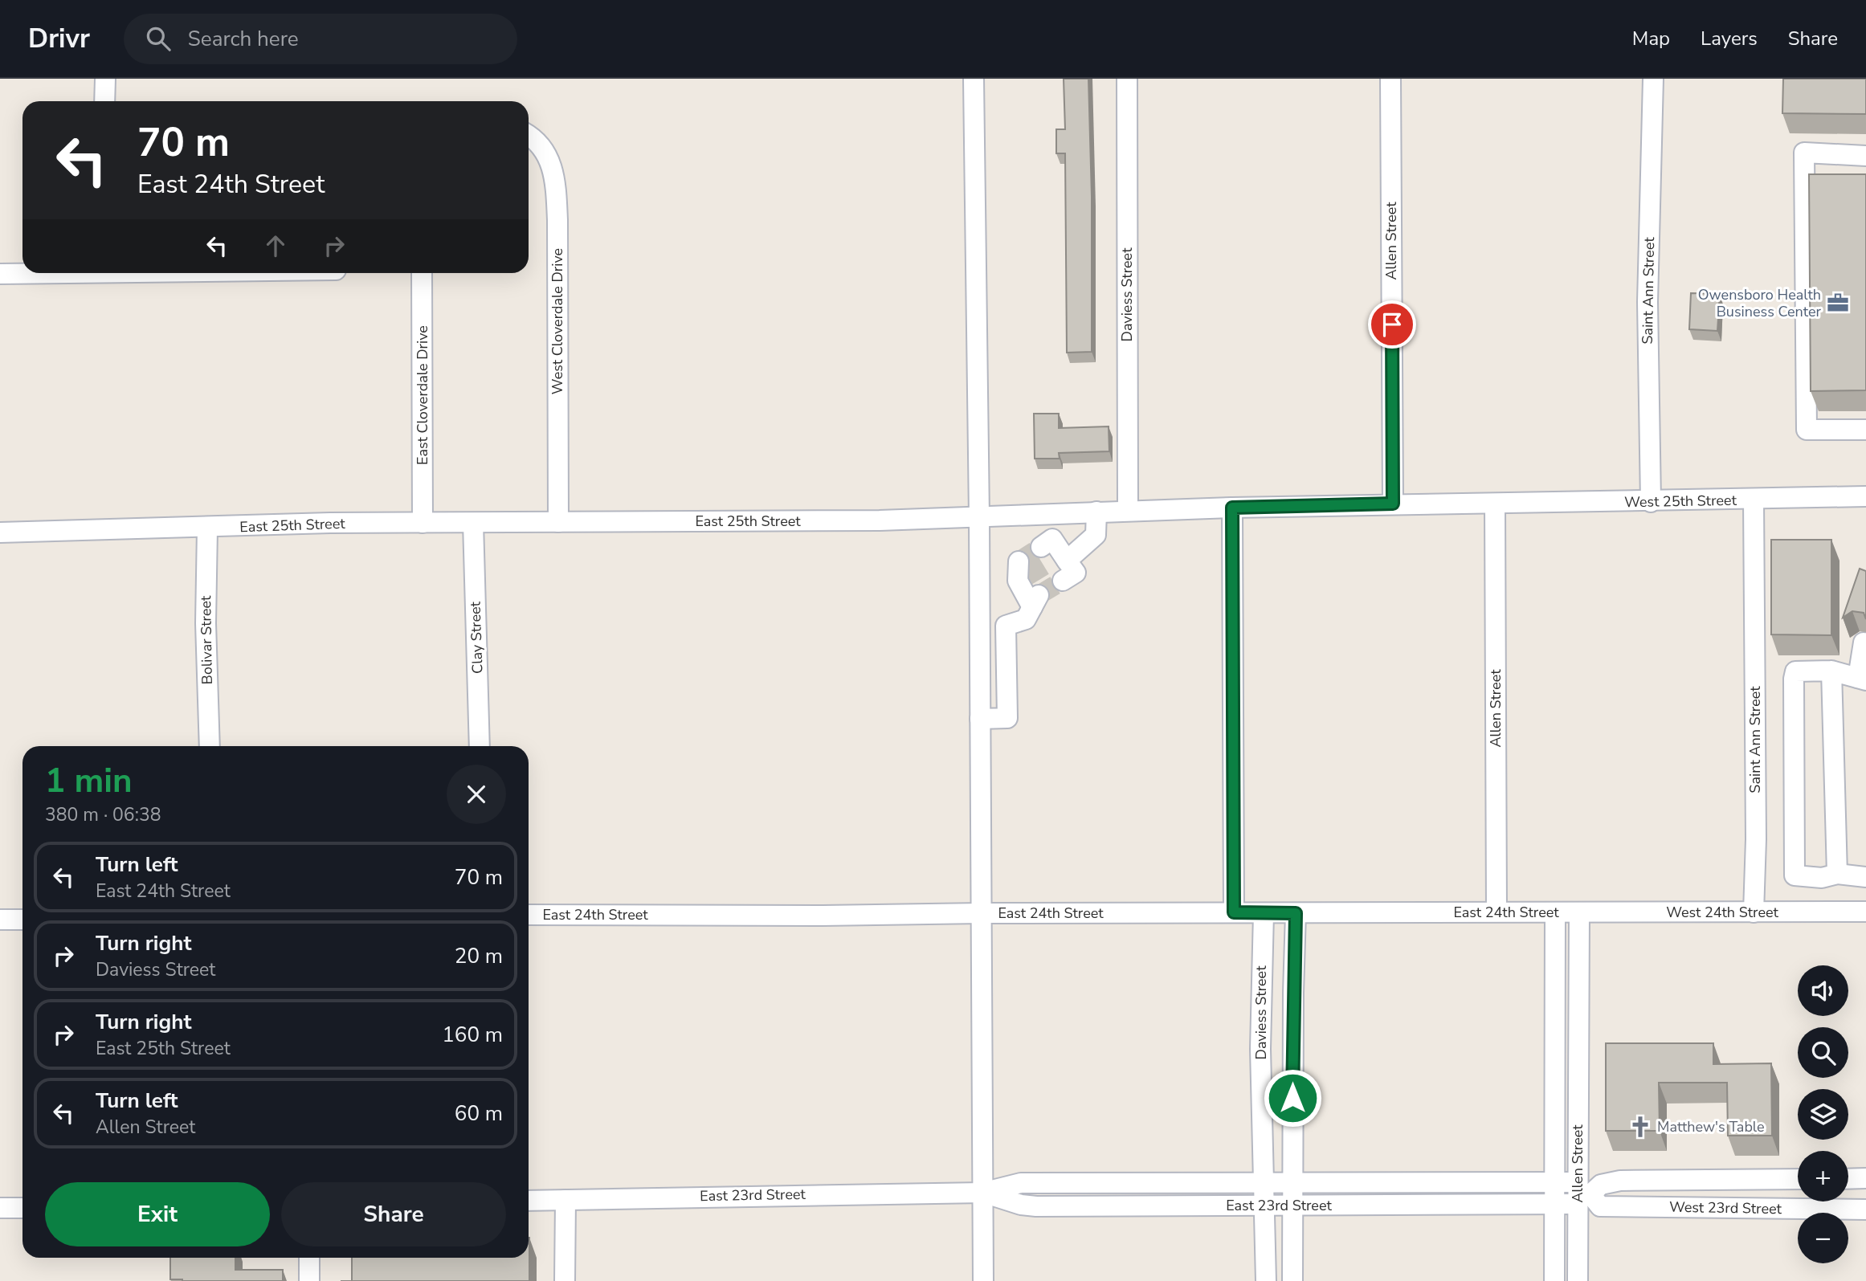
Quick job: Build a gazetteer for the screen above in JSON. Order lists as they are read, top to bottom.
{
  "streets": {
    "street": [
      "Allen Street",
      "Saint Ann Street",
      "Daviess Street",
      "West Cloverdale Drive",
      "East Cloverdale Drive",
      "West 25th Street",
      "East 25th Street",
      "Clay Street",
      "Bolivar Street",
      "East 24th Street",
      "West 24th Street",
      "East 23rd Street",
      "West 23rd Street"
    ]
  },
  "crossings": [
    ["Allen Street", "West 25th Street"],
    ["Allen Street", "East 25th Street"],
    ["Allen Street", "East 24th Street"],
    ["Allen Street", "West 24th Street"],
    ["Allen Street", "East 23rd Street"],
    ["Allen Street", "West 23rd Street"],
    ["Saint Ann Street", "West 25th Street"],
    ["Saint Ann Street", "West 24th Street"],
    ["Daviess Street", "East 25th Street"],
    ["Daviess Street", "East 24th Street"],
    ["Daviess Street", "East 23rd Street"],
    ["West Cloverdale Drive", "East 25th Street"],
    ["East Cloverdale Drive", "East 25th Street"],
    ["West 25th Street", "East 25th Street"],
    ["East 25th Street", "Clay Street"],
    ["East 25th Street", "Bolivar Street"],
    ["East 24th Street", "West 24th Street"],
    ["East 23rd Street", "West 23rd Street"]
  ],
  "places": {
    "office": ["Owensboro Health Business Center"],
    "church": ["Matthew's Table"]
  },
  "page": {
    "header": "Drivr",
    "search": "Search here",
    "nav": ["Map", "Layers", "Share"],
    "turn": ["70 m", "East 24th Street"],
    "heading": ["1 min", "380 m · 06:38"],
    "list": [
      {
        "name": "Turn left",
        "note": "East 24th Street",
        "value": "70 m"
      },
      {
        "name": "Turn right",
        "note": "Daviess Street",
        "value": "20 m"
      },
      {
        "name": "Turn right",
        "note": "East 25th Street",
        "value": "160 m"
      },
      {
        "name": "Turn left",
        "note": "Allen Street",
        "value": "60 m"
      }
    ],
    "map_buttons": ["+", "−"],
    "buttons": ["Exit", "Share"]
  }
}
